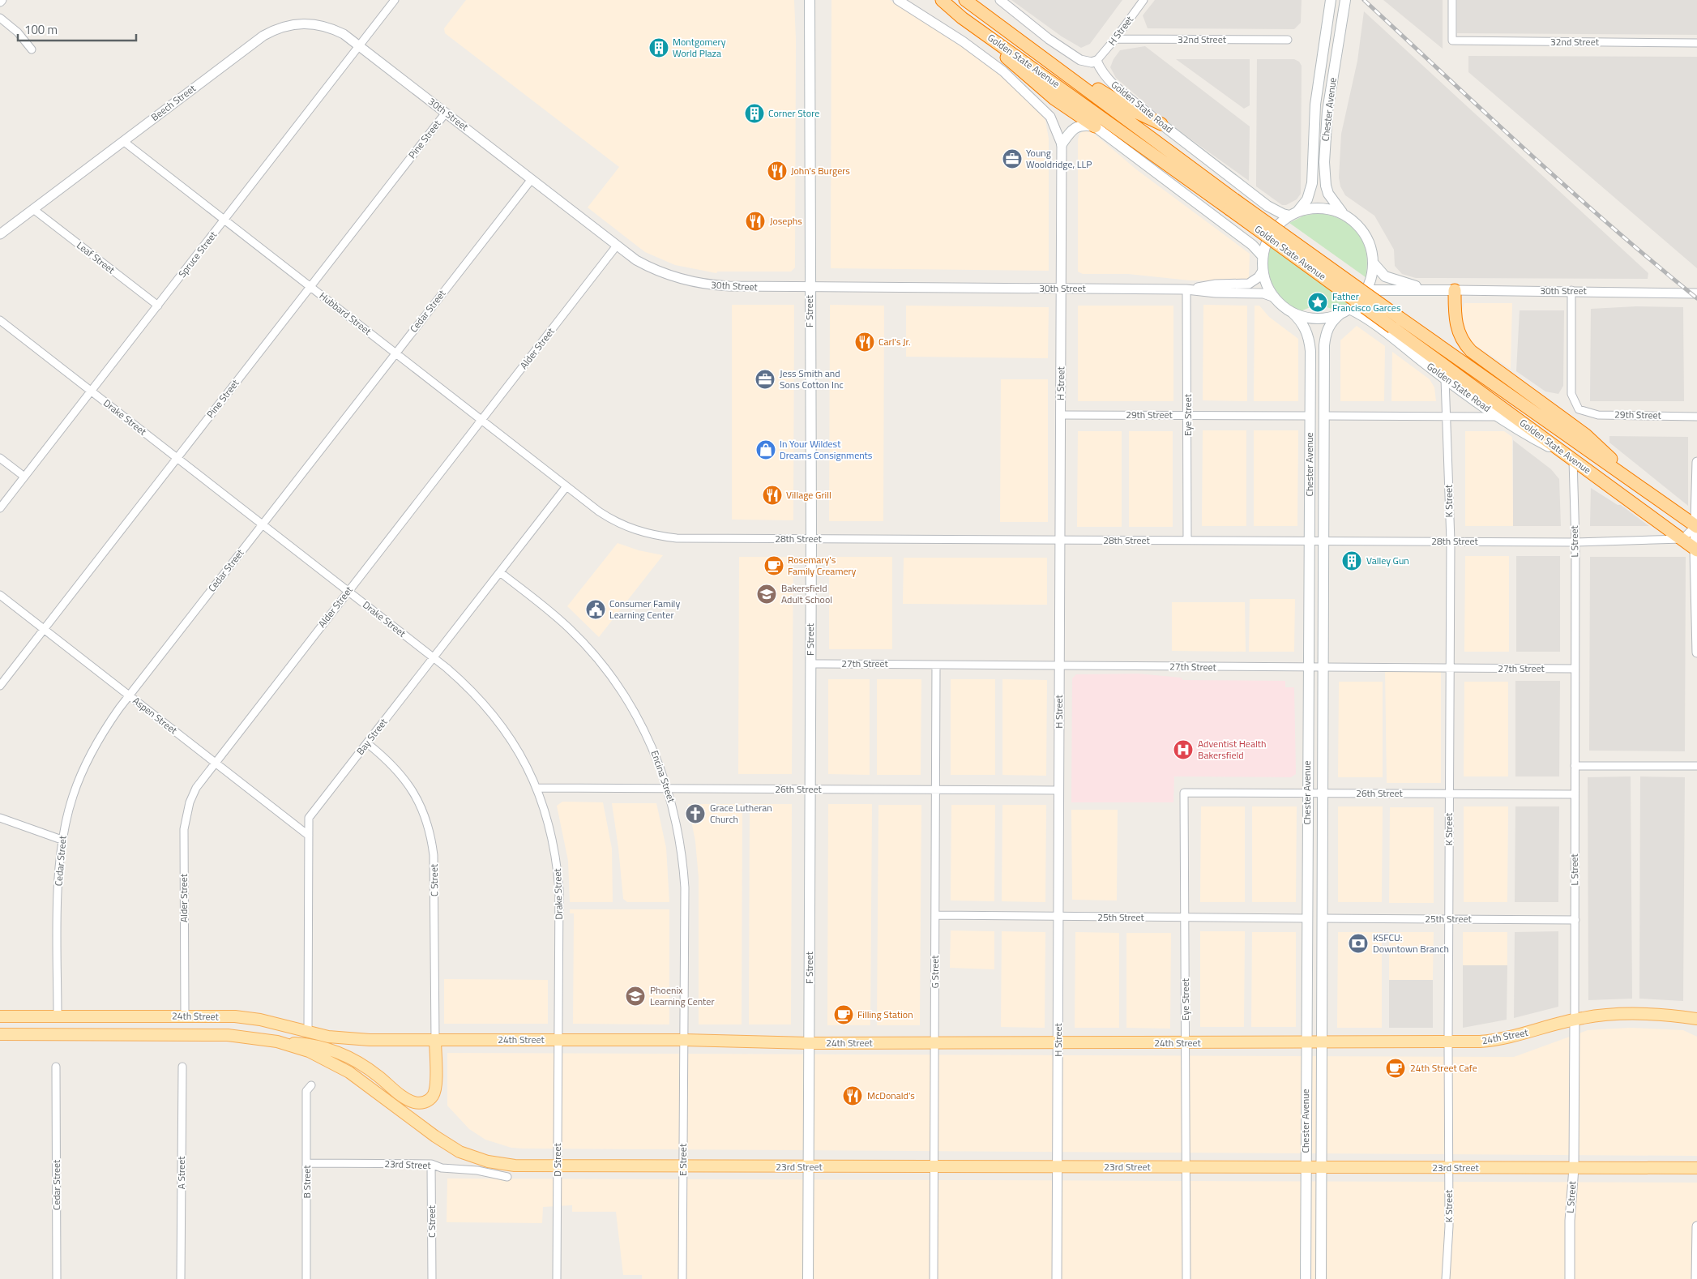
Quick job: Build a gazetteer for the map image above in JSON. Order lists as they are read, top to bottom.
{
  "streets": {
    "highway": ["Golden State Avenue"],
    "main road": [
      "Golden State Road",
      "Chester Avenue",
      "30th Street",
      "F Street",
      "24th Street",
      "23rd Street"
    ],
    "street": [
      "H Street",
      "32nd Street",
      "Beech Street",
      "Pine Street",
      "Spruce Street",
      "Leaf Street",
      "Cedar Street",
      "Hubbard Street",
      "Alder Street",
      "29th Street",
      "Eye Street",
      "Drake Street",
      "K Street",
      "28th Street",
      "L Street",
      "27th Street",
      "Aspen Street",
      "Bay Street",
      "Encina Street",
      "26th Street",
      "C Street",
      "25th Street",
      "G Street",
      "D Street",
      "E Street",
      "A Street",
      "B Street"
    ]
  },
  "crossings": [
    ["H Street", "32nd Street"],
    ["H Street", "Golden State Road"],
    ["H Street", "30th Street"],
    ["H Street", "29th Street"],
    ["H Street", "28th Street"],
    ["H Street", "27th Street"],
    ["H Street", "26th Street"],
    ["H Street", "25th Street"],
    ["H Street", "24th Street"],
    ["H Street", "23rd Street"],
    ["Golden State Avenue", "Golden State Road"],
    ["Golden State Avenue", "28th Street"],
    ["Golden State Avenue", "L Street"],
    ["Beech Street", "30th Street"],
    ["Beech Street", "Spruce Street"],
    ["Beech Street", "Leaf Street"],
    ["Beech Street", "Hubbard Street"],
    ["Golden State Road", "Chester Avenue"],
    ["Golden State Road", "30th Street"],
    ["Golden State Road", "K Street"],
    ["Golden State Road", "L Street"],
    ["Chester Avenue", "30th Street"],
    ["Chester Avenue", "29th Street"],
    ["Chester Avenue", "28th Street"],
    ["Chester Avenue", "27th Street"],
    ["Chester Avenue", "26th Street"],
    ["Chester Avenue", "25th Street"],
    ["Chester Avenue", "24th Street"],
    ["Chester Avenue", "23rd Street"],
    ["30th Street", "Pine Street"],
    ["30th Street", "Spruce Street"],
    ["30th Street", "Cedar Street"],
    ["30th Street", "F Street"],
    ["30th Street", "Alder Street"],
    ["30th Street", "29th Street"],
    ["30th Street", "Eye Street"],
    ["Pine Street", "Hubbard Street"],
    ["Pine Street", "Drake Street"],
    ["Pine Street", "Aspen Street"],
    ["Spruce Street", "Leaf Street"],
    ["Spruce Street", "Hubbard Street"],
    ["Spruce Street", "Drake Street"],
    ["Cedar Street", "Hubbard Street"],
    ["Cedar Street", "Drake Street"],
    ["Cedar Street", "Aspen Street"],
    ["Cedar Street", "24th Street"],
    ["F Street", "28th Street"],
    ["F Street", "27th Street"],
    ["F Street", "26th Street"],
    ["F Street", "24th Street"],
    ["F Street", "23rd Street"],
    ["Hubbard Street", "Alder Street"],
    ["Hubbard Street", "28th Street"],
    ["Hubbard Street", "Bay Street"],
    ["Alder Street", "Drake Street"],
    ["Alder Street", "Aspen Street"],
    ["Alder Street", "24th Street"],
    ["29th Street", "Eye Street"],
    ["Eye Street", "28th Street"],
    ["Eye Street", "26th Street"],
    ["Eye Street", "25th Street"],
    ["Eye Street", "24th Street"],
    ["Eye Street", "23rd Street"],
    ["Drake Street", "Bay Street"],
    ["Drake Street", "26th Street"],
    ["Drake Street", "24th Street"],
    ["Drake Street", "D Street"],
    ["K Street", "28th Street"],
    ["K Street", "27th Street"],
    ["K Street", "26th Street"],
    ["K Street", "25th Street"],
    ["K Street", "24th Street"],
    ["K Street", "23rd Street"],
    ["28th Street", "L Street"],
    ["28th Street", "Bay Street"],
    ["L Street", "27th Street"],
    ["L Street", "26th Street"],
    ["L Street", "25th Street"],
    ["L Street", "24th Street"],
    ["L Street", "23rd Street"],
    ["27th Street", "G Street"],
    ["Aspen Street", "Bay Street"],
    ["Bay Street", "Encina Street"],
    ["Bay Street", "C Street"],
    ["Bay Street", "24th Street"],
    ["Encina Street", "26th Street"],
    ["Encina Street", "24th Street"],
    ["Encina Street", "E Street"],
    ["26th Street", "G Street"],
    ["C Street", "24th Street"],
    ["C Street", "23rd Street"],
    ["25th Street", "G Street"],
    ["G Street", "24th Street"],
    ["G Street", "23rd Street"],
    ["24th Street", "D Street"],
    ["24th Street", "E Street"],
    ["24th Street", "23rd Street"],
    ["D Street", "23rd Street"],
    ["E Street", "23rd Street"],
    ["23rd Street", "B Street"]
  ],
  "places": {
    "building": ["Montgomery World Plaza", "Corner Store", "Valley Gun"],
    "office": ["Young Wooldridge, LLP", "Jess Smith and Sons Cotton Inc"],
    "restaurant": [
      "John's Burgers",
      "Josephs",
      "Carl's Jr.",
      "Village Grill",
      "McDonald's"
    ],
    "place": ["Father Francisco Garces"],
    "shop": ["In Your Wildest Dreams Consignments"],
    "cafe": ["Rosemary's Family Creamery", "Filling Station", "24th Street Cafe"],
    "school or university": ["Bakersfield Adult School", "Phoenix Learning Center"],
    "public building": ["Consumer Family Learning Center"],
    "hospital": ["Adventist Health Bakersfield"],
    "church": ["Grace Lutheran Church"],
    "bank": ["KSFCU: Downtown Branch"]
  },
  "scale_bar": "100 m"
}
